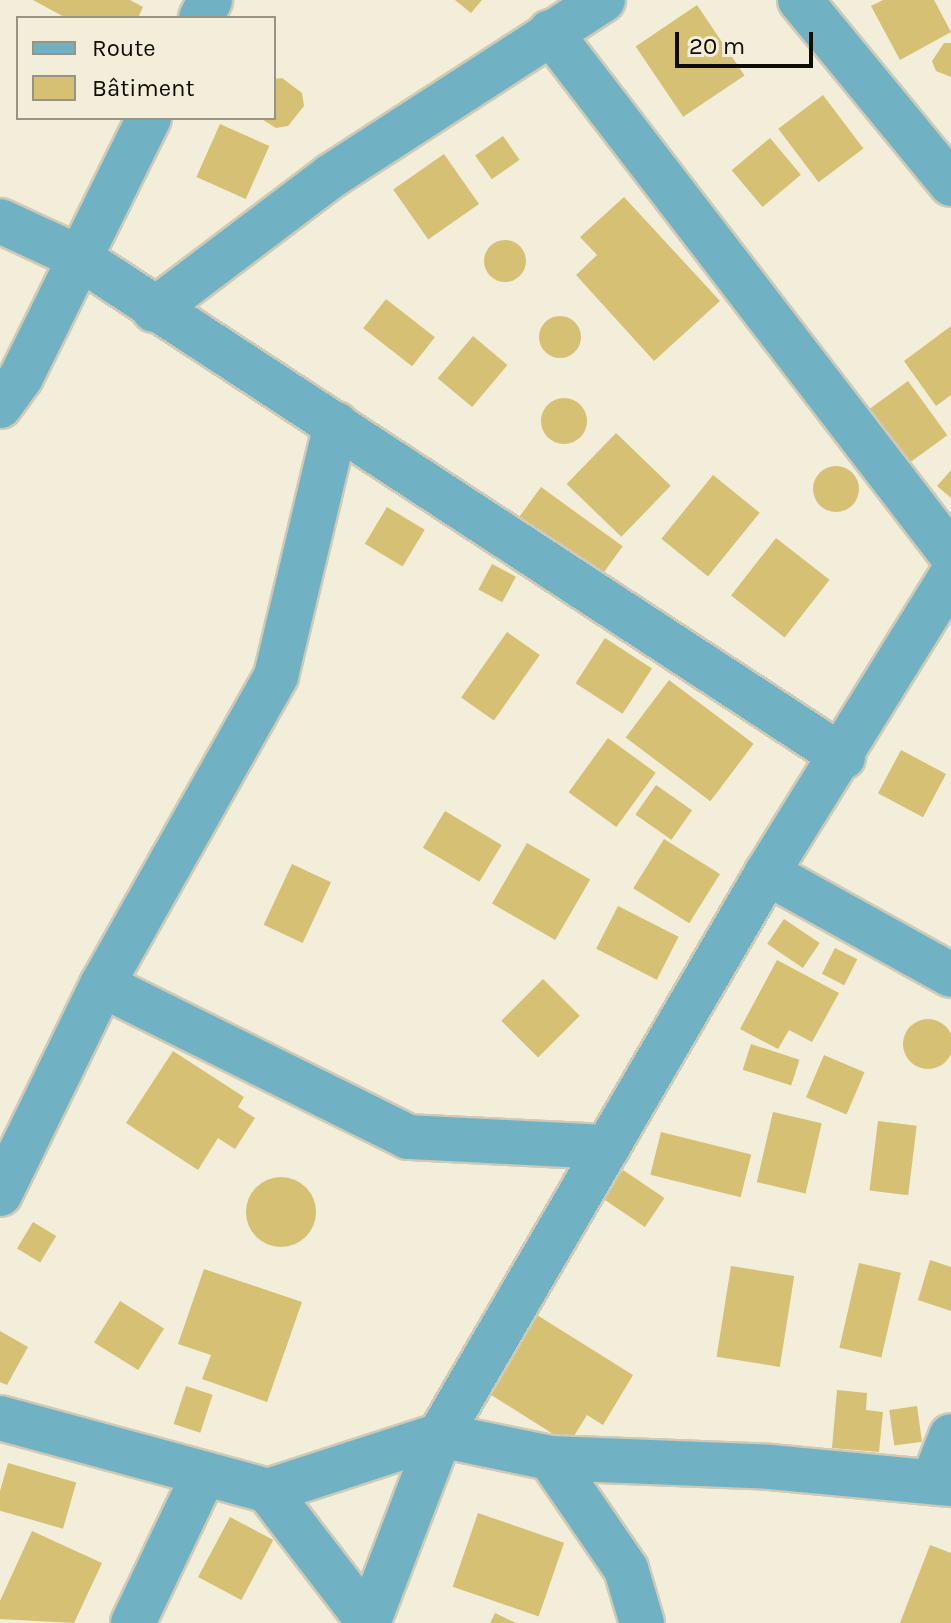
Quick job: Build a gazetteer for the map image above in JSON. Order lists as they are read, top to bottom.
{
  "legend": ["Route", "Bâtiment"],
  "scale_bar": "20 m"
}
